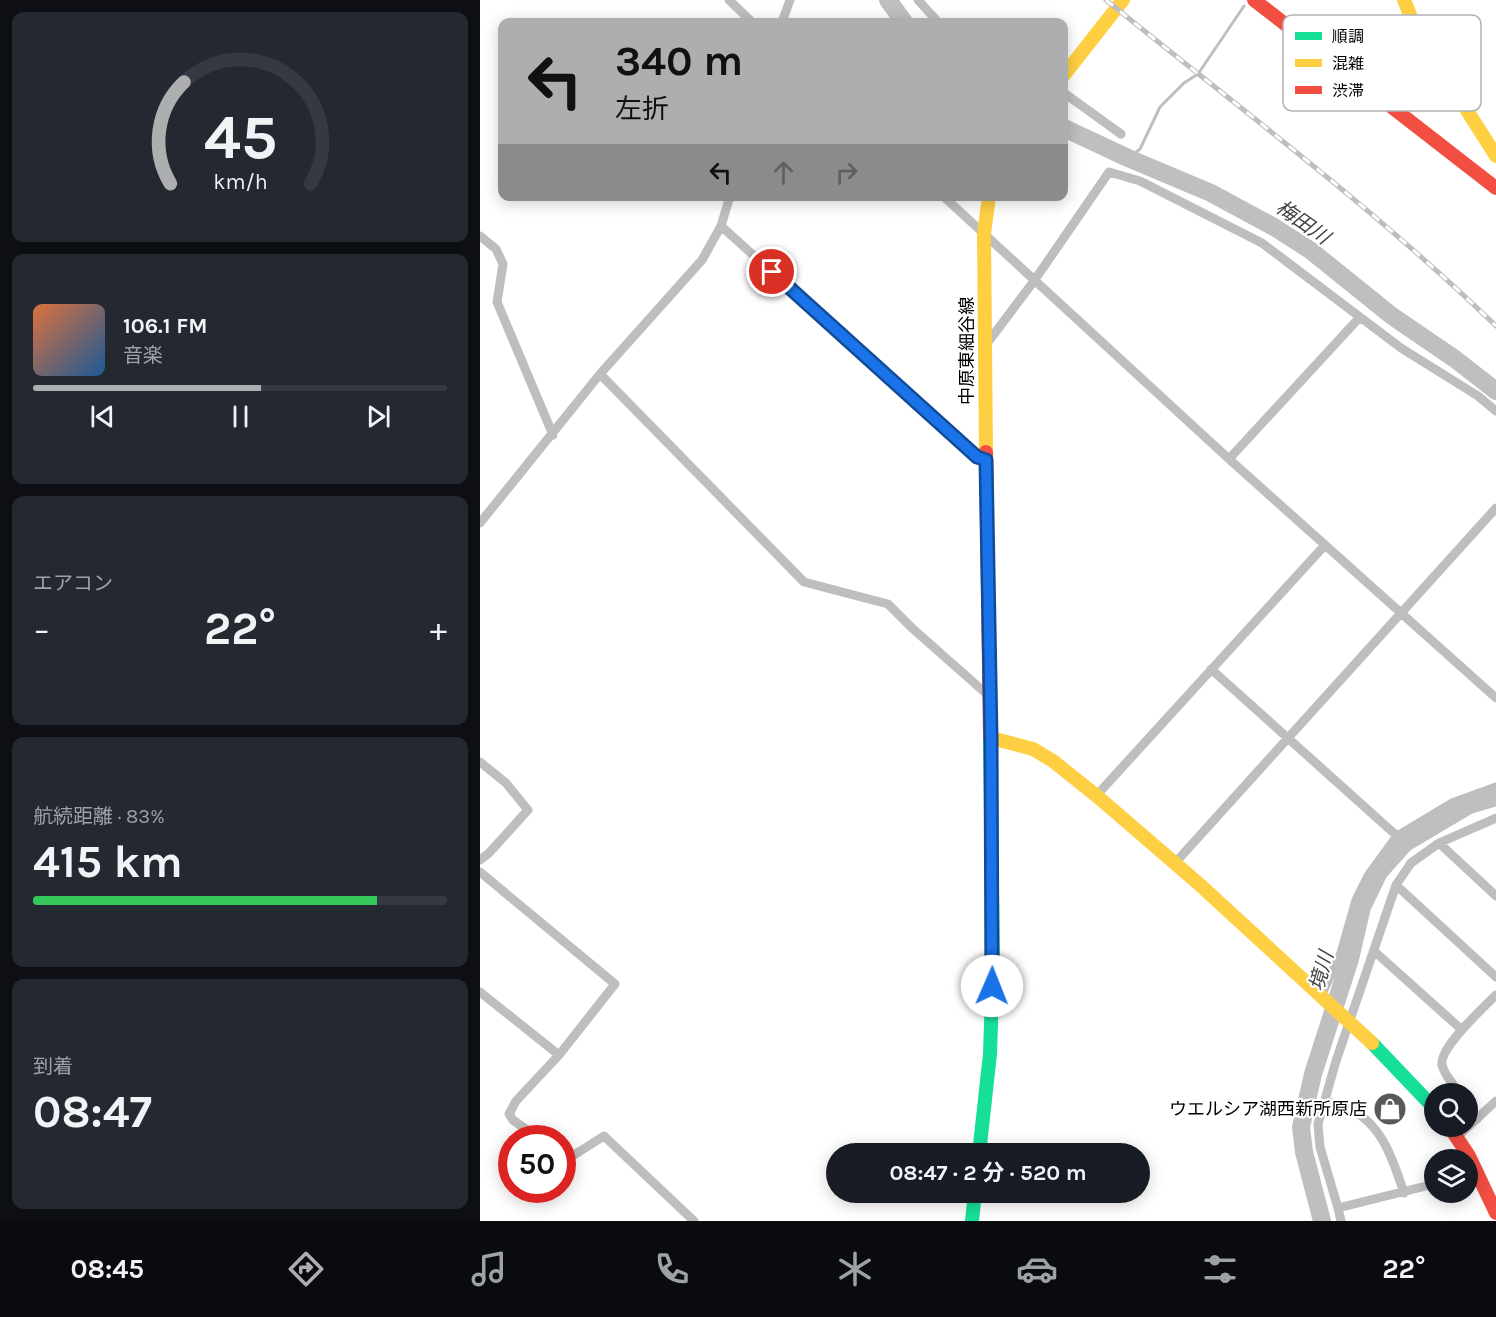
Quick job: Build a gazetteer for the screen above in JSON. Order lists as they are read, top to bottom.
{
  "streets": {
    "main road": ["中原東細谷線"]
  },
  "water": ["梅田川", "境川"],
  "places": {
    "shop": ["ウエルシア湖西新所原店"]
  },
  "legend": ["順調", "混雑", "渋滞"],
  "page": {
    "turn": ["340 m", "左折"],
    "song": ["106.1 FM", "音楽"],
    "tile": [
      "エアコン",
      ["航続距離 · 83%", "415 km"],
      ["到着", "08:47"]
    ],
    "heat": ["−", "22°", "+"],
    "limit": "50",
    "trip": "08:47 · 2 分 · 520 m",
    "tabs": ["08:45", "22°"],
    "gauge": ["45", "km/h"]
  }
}
